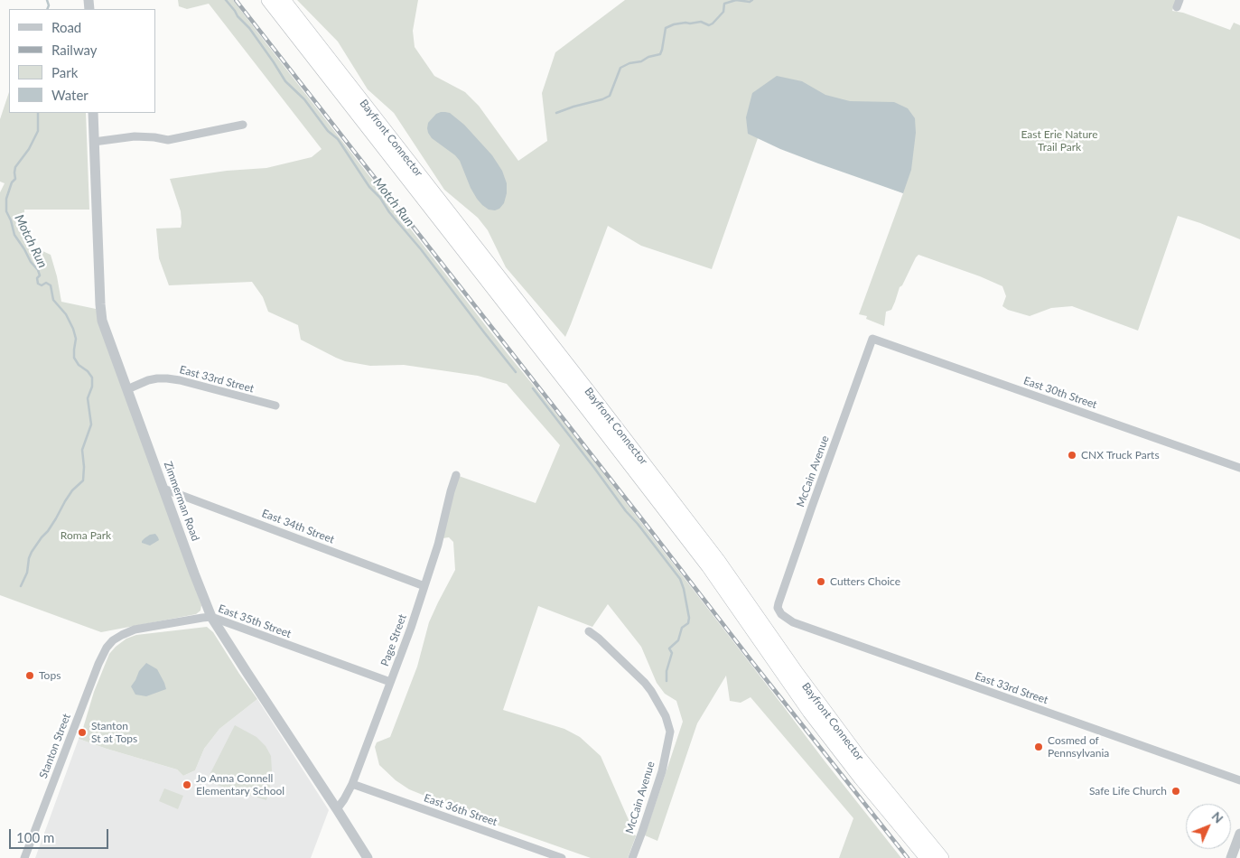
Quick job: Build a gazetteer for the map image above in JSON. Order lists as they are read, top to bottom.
{
  "streets": {
    "highway": ["Bayfront Connector"],
    "street": [
      "East 33rd Street",
      "East 30th Street",
      "McCain Avenue",
      "Zimmerman Road",
      "East 34th Street",
      "East 35th Street",
      "Page Street",
      "Stanton Street",
      "East 36th Street"
    ]
  },
  "crossings": [
    ["East 33rd Street", "McCain Avenue"],
    ["East 33rd Street", "Zimmerman Road"],
    ["East 30th Street", "McCain Avenue"],
    ["Zimmerman Road", "East 34th Street"],
    ["Zimmerman Road", "East 35th Street"],
    ["Zimmerman Road", "Page Street"],
    ["East 34th Street", "Page Street"],
    ["East 35th Street", "Page Street"],
    ["East 35th Street", "Stanton Street"],
    ["Page Street", "East 36th Street"]
  ],
  "water": ["Motch Run"],
  "parks": ["East Erie Nature Trail Park", "Roma Park"],
  "places": [
    "CNX Truck Parts",
    "Cutters Choice",
    "Tops",
    "Stanton St at Tops",
    "Cosmed of Pennsylvania",
    "Jo Anna Connell Elementary School",
    "Safe Life Church"
  ],
  "legend": [
    "Road",
    "Railway",
    "Park",
    "Water"
  ],
  "scale_bar": "100 m",
  "north": "top right"
}
